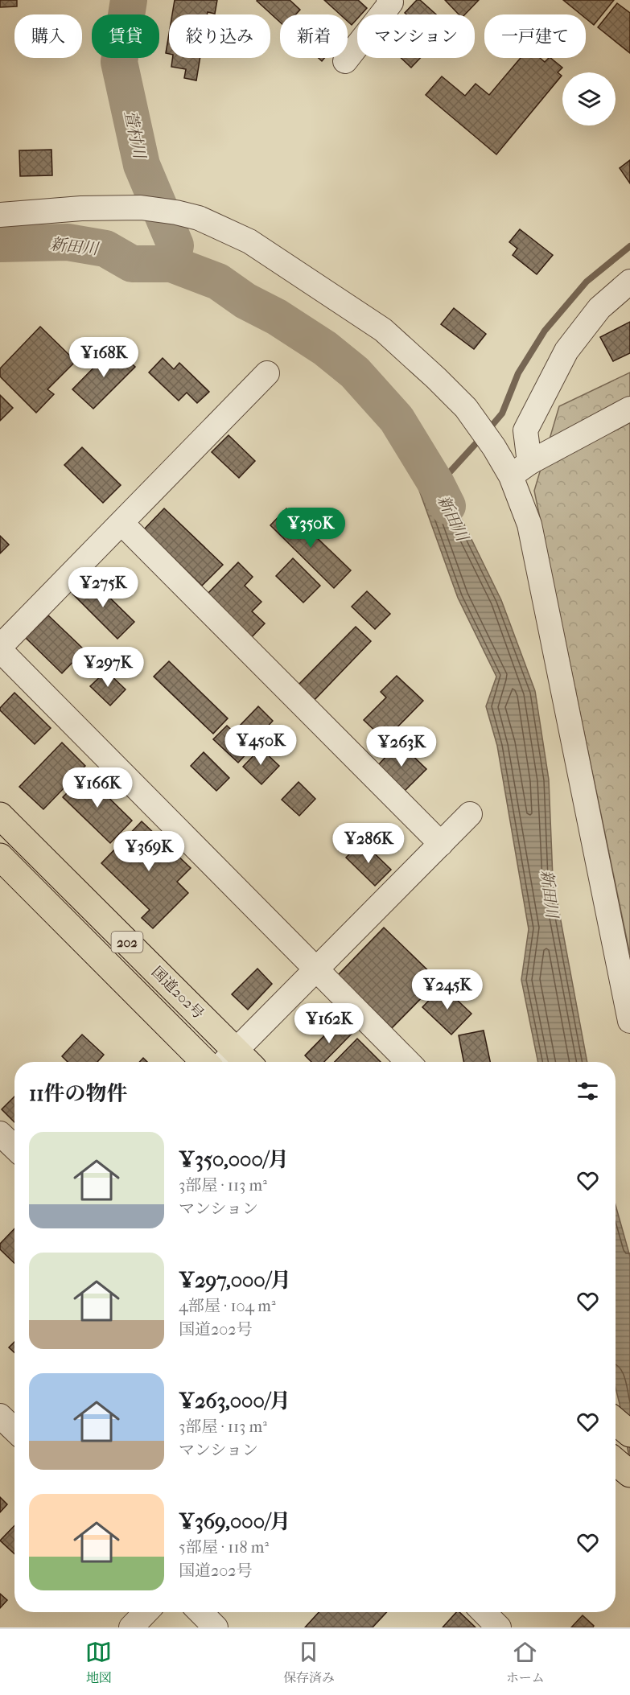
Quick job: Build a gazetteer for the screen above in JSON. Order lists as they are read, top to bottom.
{
  "streets": {
    "highway": ["202", "国道202号"]
  },
  "water": ["萱村川", "新田川"],
  "page": {
    "chip": [
      "購入",
      "賃貸",
      "絞り込み",
      "新着",
      "マンション",
      "一戸建て"
    ],
    "price": [
      "¥168K",
      "¥350K",
      "¥275K",
      "¥297K",
      "¥450K",
      "¥263K",
      "¥166K",
      "¥286K",
      "¥369K",
      "¥245K",
      "¥162K"
    ],
    "heading": "11件の物件",
    "list": [
      {
        "name": "¥350,000/月",
        "note": "3部屋 · 113 m² · マンション"
      },
      {
        "name": "¥297,000/月",
        "note": "4部屋 · 104 m² · 国道202号"
      },
      {
        "name": "¥263,000/月",
        "note": "3部屋 · 113 m² · マンション"
      },
      {
        "name": "¥369,000/月",
        "note": "5部屋 · 118 m² · 国道202号"
      }
    ],
    "tabs": ["地図", "保存済み", "ホーム"]
  }
}
